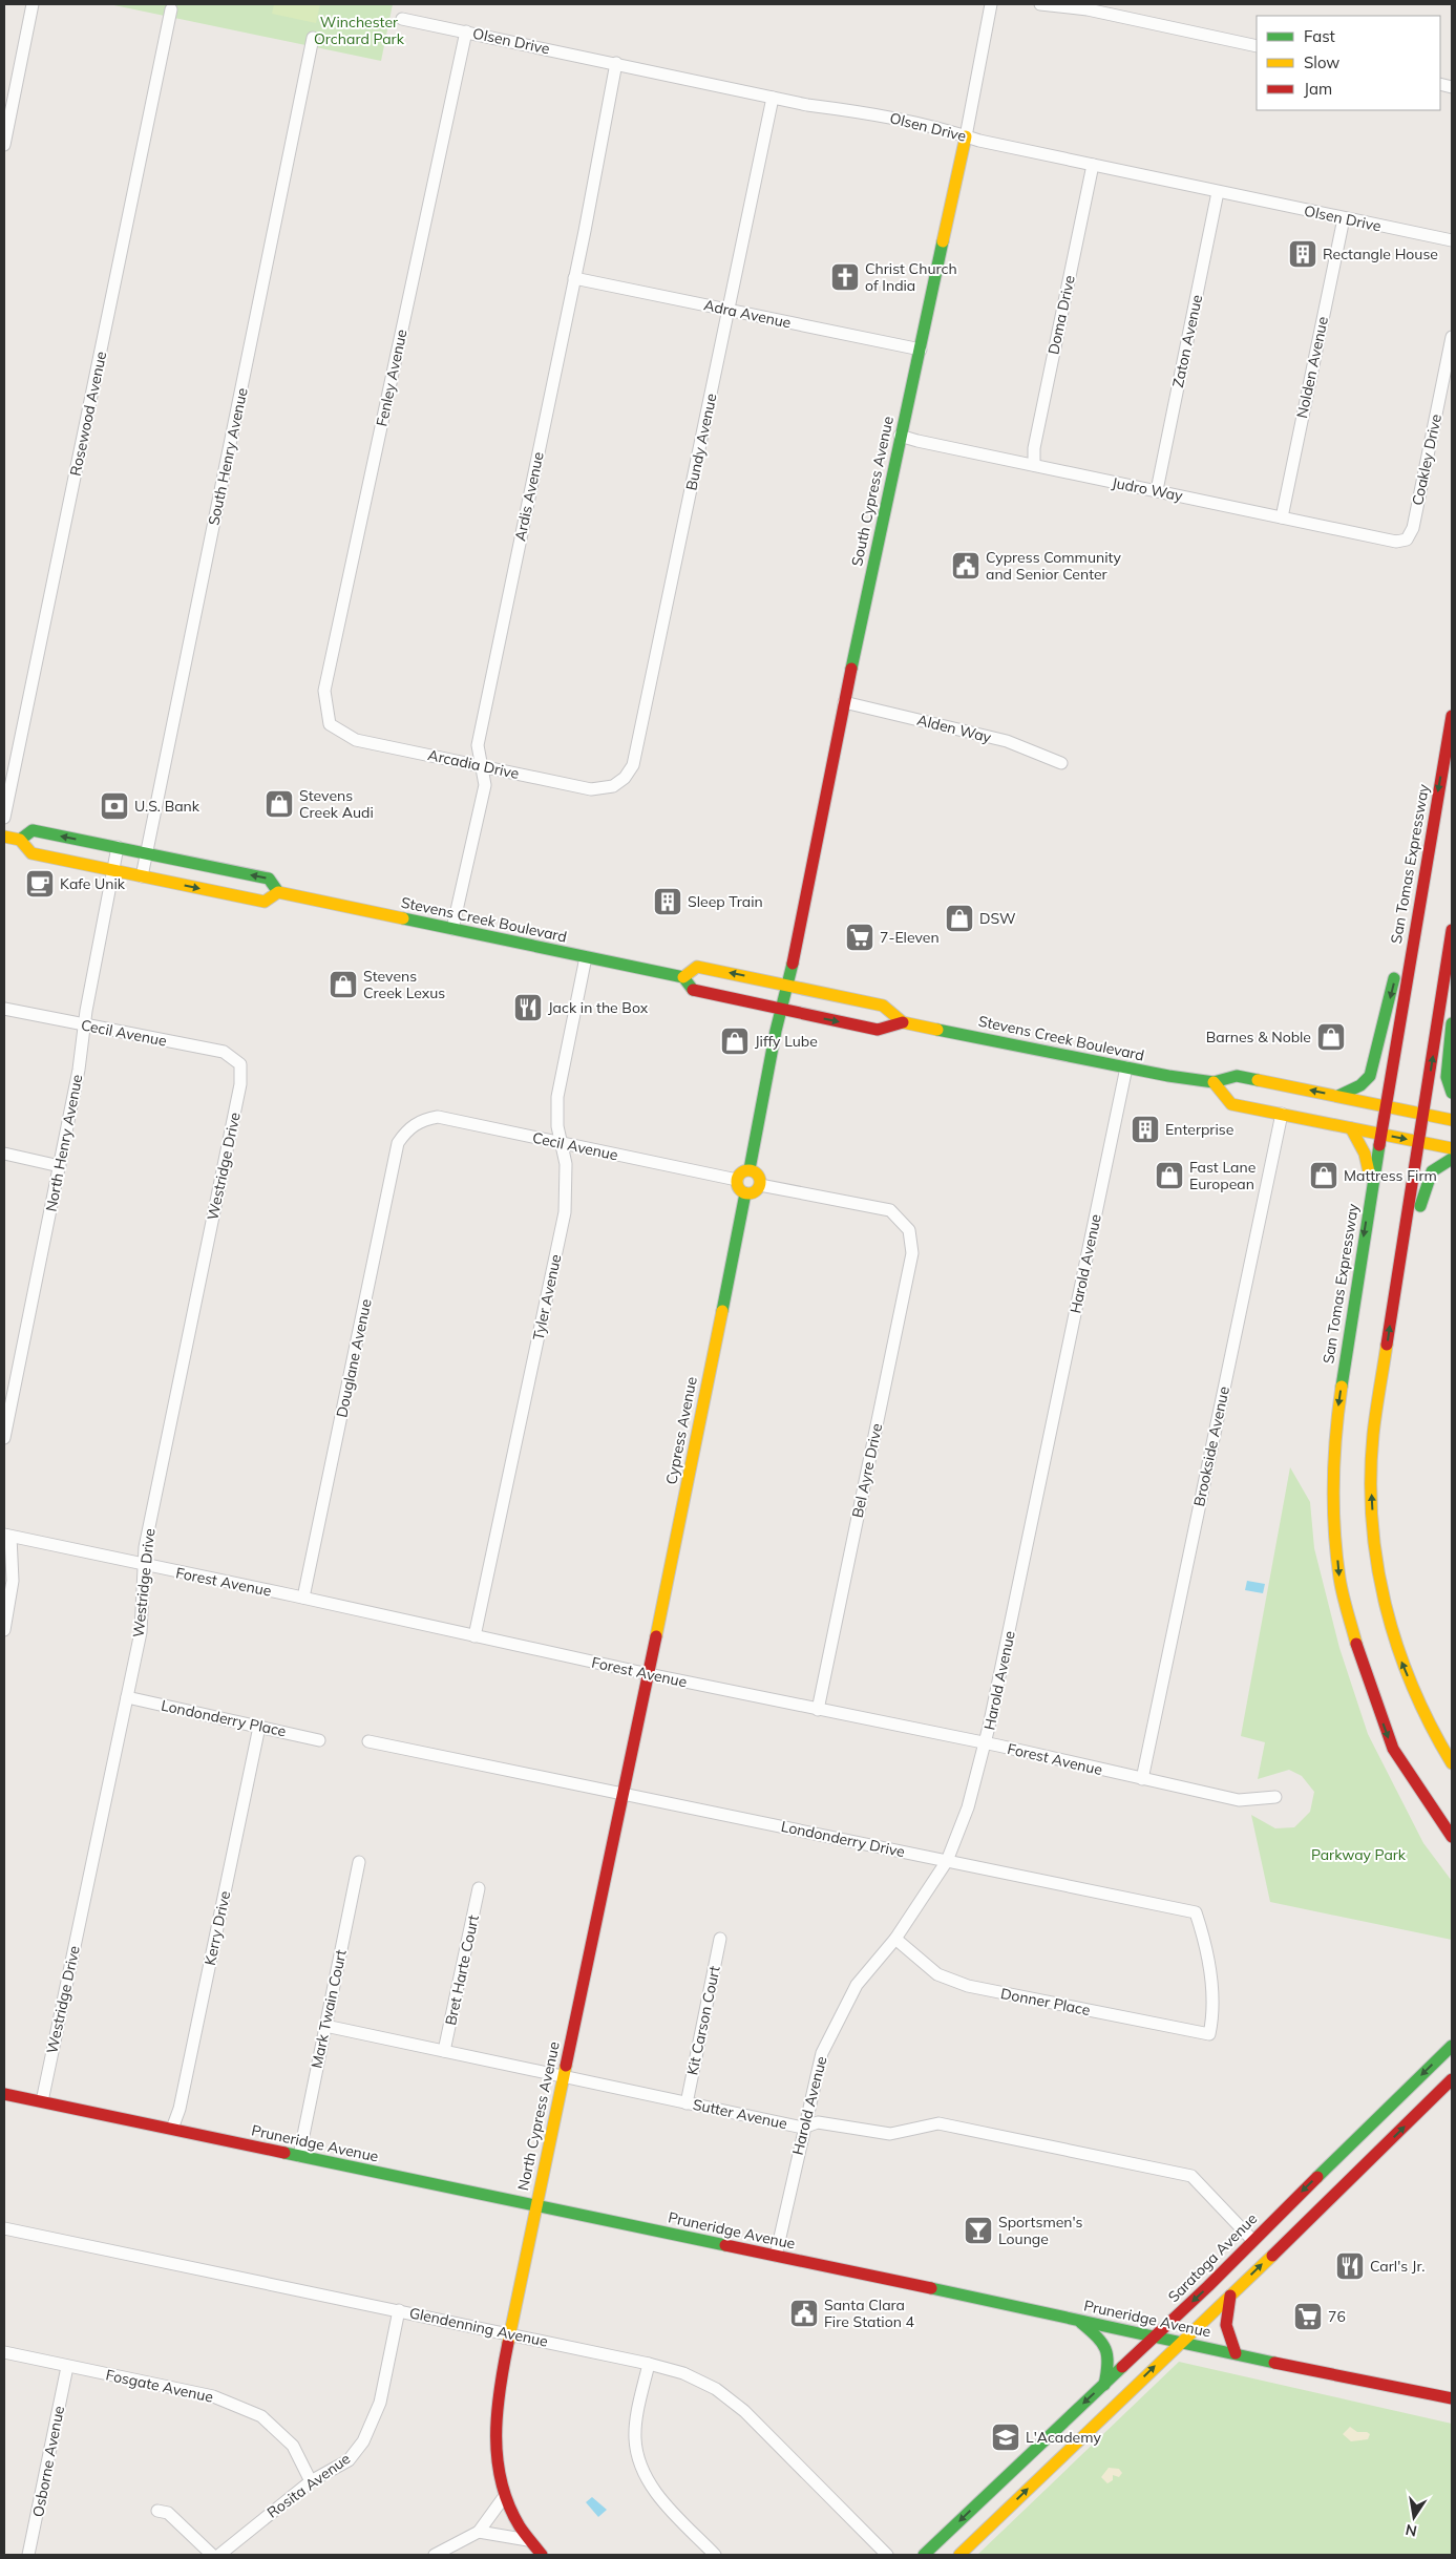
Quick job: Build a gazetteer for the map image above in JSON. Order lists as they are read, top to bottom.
{
  "streets": {
    "main road": [
      "South Cypress Avenue",
      "San Tomas Expressway",
      "Stevens Creek Boulevard",
      "Cypress Avenue",
      "North Cypress Avenue",
      "Pruneridge Avenue",
      "Saratoga Avenue"
    ],
    "street": [
      "Olsen Drive",
      "Adra Avenue",
      "Doma Drive",
      "Zaton Avenue",
      "Nolden Avenue",
      "Fenley Avenue",
      "Rosewood Avenue",
      "Bundy Avenue",
      "South Henry Avenue",
      "Coakley Drive",
      "Judro Way",
      "Ardis Avenue",
      "Alden Way",
      "Arcadia Drive",
      "Cecil Avenue",
      "North Henry Avenue",
      "Westridge Drive",
      "Harold Avenue",
      "Tyler Avenue",
      "Douglane Avenue",
      "Brookside Avenue",
      "Bel Ayre Drive",
      "Forest Avenue",
      "Londonderry Place",
      "Londonderry Drive",
      "Kerry Drive",
      "Bret Harte Court",
      "Donner Place",
      "Mark Twain Court",
      "Kit Carson Court",
      "Sutter Avenue",
      "Glendenning Avenue",
      "Fosgate Avenue",
      "Osborne Avenue",
      "Rosita Avenue"
    ]
  },
  "crossings": [
    ["Olsen Drive", "Doma Drive"],
    ["Olsen Drive", "Zaton Avenue"],
    ["Olsen Drive", "Nolden Avenue"],
    ["Olsen Drive", "Fenley Avenue"],
    ["Olsen Drive", "Bundy Avenue"],
    ["Olsen Drive", "South Cypress Avenue"],
    ["Olsen Drive", "Ardis Avenue"],
    ["Adra Avenue", "Bundy Avenue"],
    ["Adra Avenue", "South Cypress Avenue"],
    ["Adra Avenue", "Ardis Avenue"],
    ["Doma Drive", "Judro Way"],
    ["Zaton Avenue", "Judro Way"],
    ["Nolden Avenue", "Judro Way"],
    ["Fenley Avenue", "Arcadia Drive"],
    ["Bundy Avenue", "Arcadia Drive"],
    ["South Henry Avenue", "Stevens Creek Boulevard"],
    ["Coakley Drive", "Judro Way"],
    ["Judro Way", "South Cypress Avenue"],
    ["South Cypress Avenue", "Alden Way"],
    ["South Cypress Avenue", "Stevens Creek Boulevard"],
    ["Ardis Avenue", "Arcadia Drive"],
    ["Ardis Avenue", "Stevens Creek Boulevard"],
    ["San Tomas Expressway", "Stevens Creek Boulevard"],
    ["Stevens Creek Boulevard", "North Henry Avenue"],
    ["Stevens Creek Boulevard", "Harold Avenue"],
    ["Stevens Creek Boulevard", "Tyler Avenue"],
    ["Cecil Avenue", "North Henry Avenue"],
    ["Cecil Avenue", "Westridge Drive"],
    ["Cecil Avenue", "Tyler Avenue"],
    ["Cecil Avenue", "Douglane Avenue"],
    ["Cecil Avenue", "Cypress Avenue"],
    ["Cecil Avenue", "Bel Ayre Drive"],
    ["Westridge Drive", "Forest Avenue"],
    ["Westridge Drive", "Londonderry Place"],
    ["Westridge Drive", "Pruneridge Avenue"],
    ["Harold Avenue", "Forest Avenue"],
    ["Harold Avenue", "Londonderry Drive"],
    ["Harold Avenue", "Donner Place"],
    ["Harold Avenue", "Sutter Avenue"],
    ["Harold Avenue", "Pruneridge Avenue"],
    ["Tyler Avenue", "Forest Avenue"],
    ["Douglane Avenue", "Forest Avenue"],
    ["Cypress Avenue", "Bel Ayre Drive"],
    ["Cypress Avenue", "Forest Avenue"],
    ["Cypress Avenue", "North Cypress Avenue"],
    ["Brookside Avenue", "Forest Avenue"],
    ["Bel Ayre Drive", "Forest Avenue"],
    ["Forest Avenue", "North Cypress Avenue"],
    ["Londonderry Place", "Kerry Drive"],
    ["Londonderry Drive", "Donner Place"],
    ["Londonderry Drive", "North Cypress Avenue"],
    ["Kerry Drive", "Pruneridge Avenue"],
    ["Bret Harte Court", "Sutter Avenue"],
    ["Mark Twain Court", "Sutter Avenue"],
    ["Mark Twain Court", "Pruneridge Avenue"],
    ["Kit Carson Court", "Sutter Avenue"],
    ["Sutter Avenue", "North Cypress Avenue"],
    ["Sutter Avenue", "Saratoga Avenue"],
    ["North Cypress Avenue", "Pruneridge Avenue"],
    ["North Cypress Avenue", "Glendenning Avenue"],
    ["Pruneridge Avenue", "Saratoga Avenue"],
    ["Glendenning Avenue", "Rosita Avenue"],
    ["Fosgate Avenue", "Osborne Avenue"],
    ["Fosgate Avenue", "Rosita Avenue"]
  ],
  "parks": ["Winchester Orchard Park", "Parkway Park"],
  "places": {
    "building": ["Rectangle House", "Sleep Train", "Enterprise"],
    "church": ["Christ Church of India"],
    "public building": ["Cypress Community and Senior Center", "Santa Clara Fire Station 4"],
    "shop": [
      "Stevens Creek Audi",
      "DSW",
      "Stevens Creek Lexus",
      "Barnes & Noble",
      "Jiffy Lube",
      "Fast Lane European",
      "Mattress Firm"
    ],
    "bank": ["U.S. Bank"],
    "cafe": ["Kafe Unik"],
    "supermarket": ["7-Eleven", "76"],
    "restaurant": ["Jack in the Box", "Carl's Jr."],
    "bar": ["Sportsmen's Lounge"],
    "school or university": ["L'Academy"]
  },
  "legend": ["Fast", "Slow", "Jam"],
  "north": "bottom"
}
